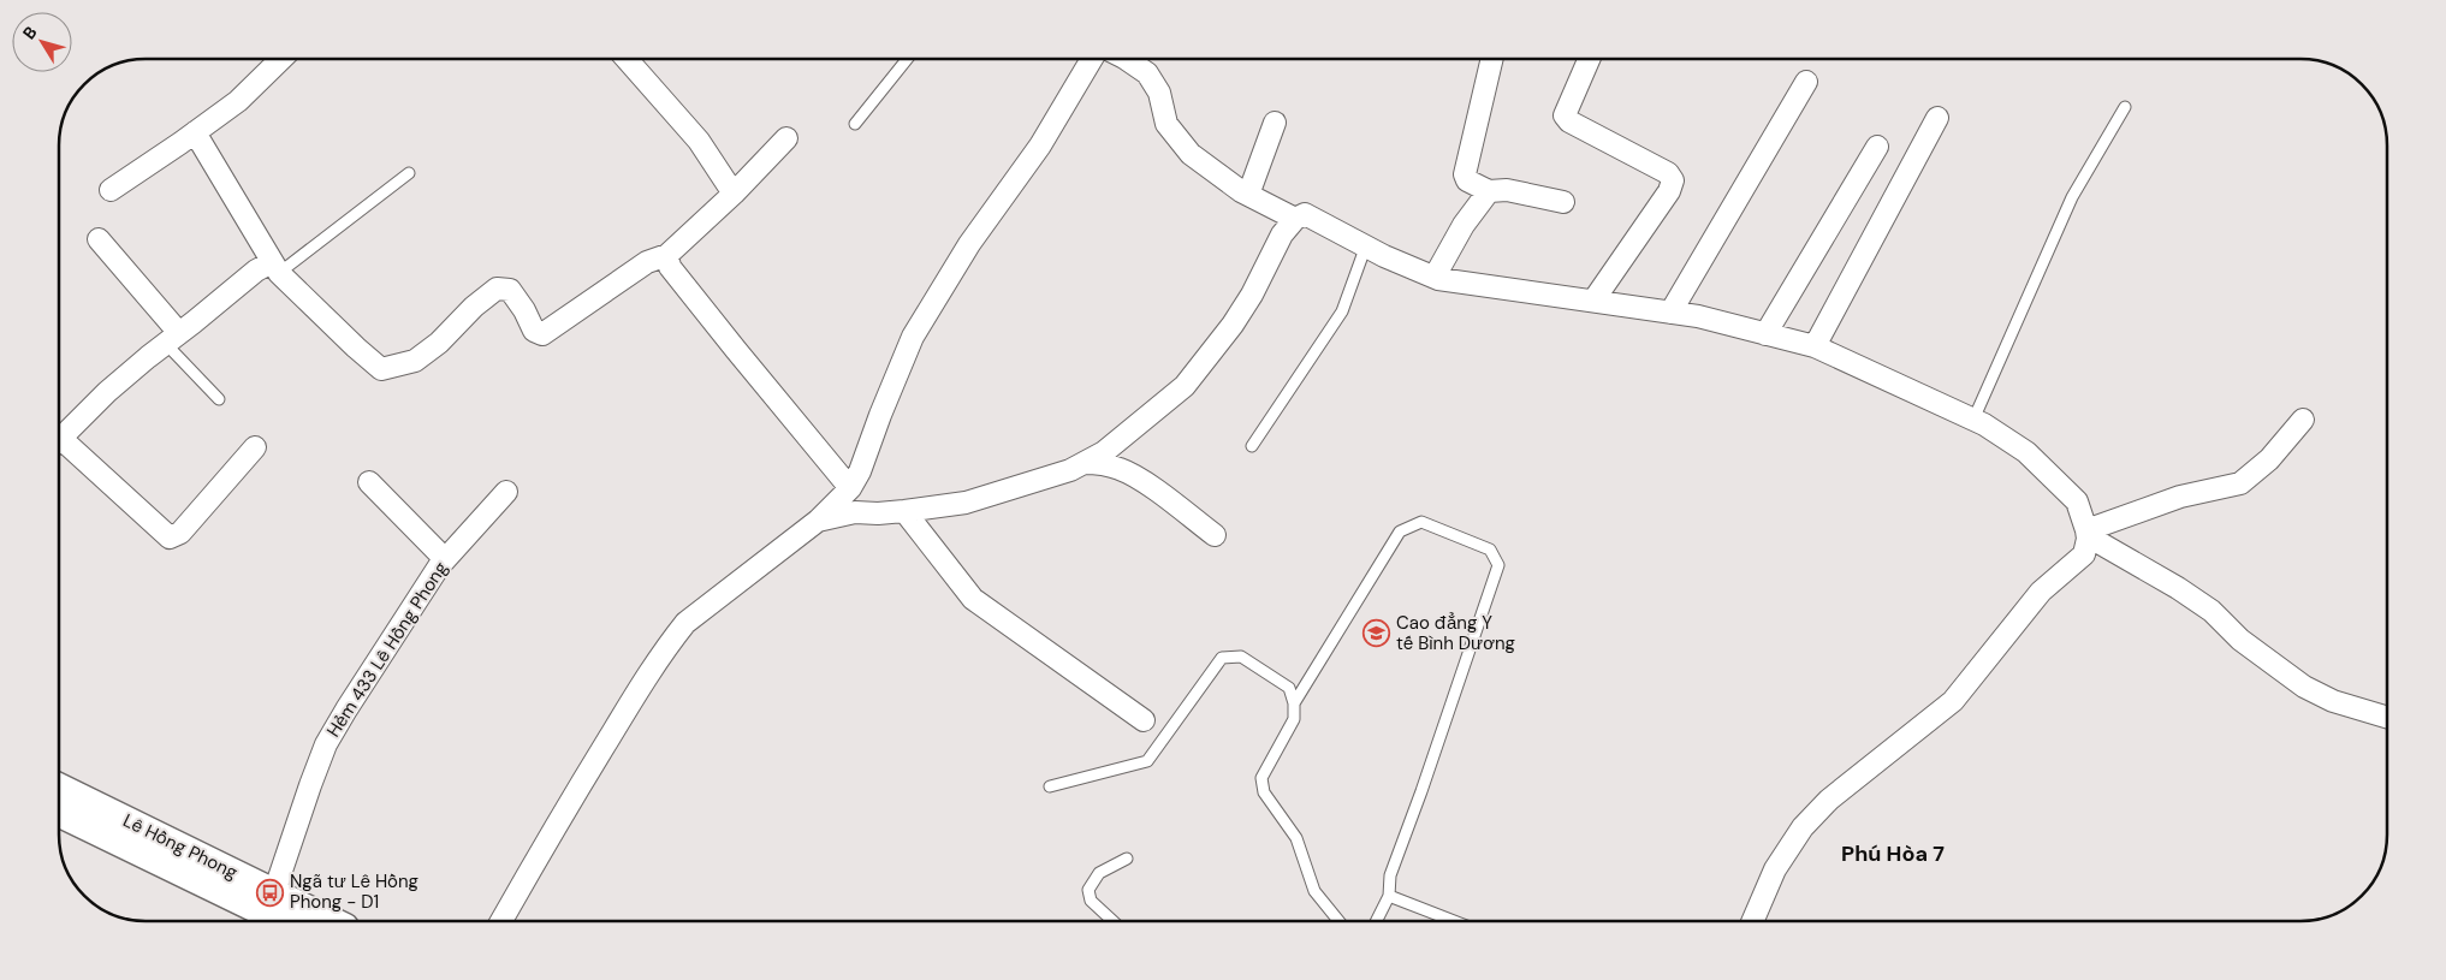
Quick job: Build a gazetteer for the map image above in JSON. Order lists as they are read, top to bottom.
{
  "streets": {
    "street": ["Hẻm 433 Lê Hồng Phong", "Lê Hồng Phong"]
  },
  "crossings": [
    ["Hẻm 433 Lê Hồng Phong", "Lê Hồng Phong"]
  ],
  "districts": ["Phú Hòa 7"],
  "places": {
    "school or university": ["Cao đẳng Y tế Bình Dương"],
    "bus stop": ["Ngã tư Lê Hồng Phong - D1"]
  },
  "north": "top left"
}
